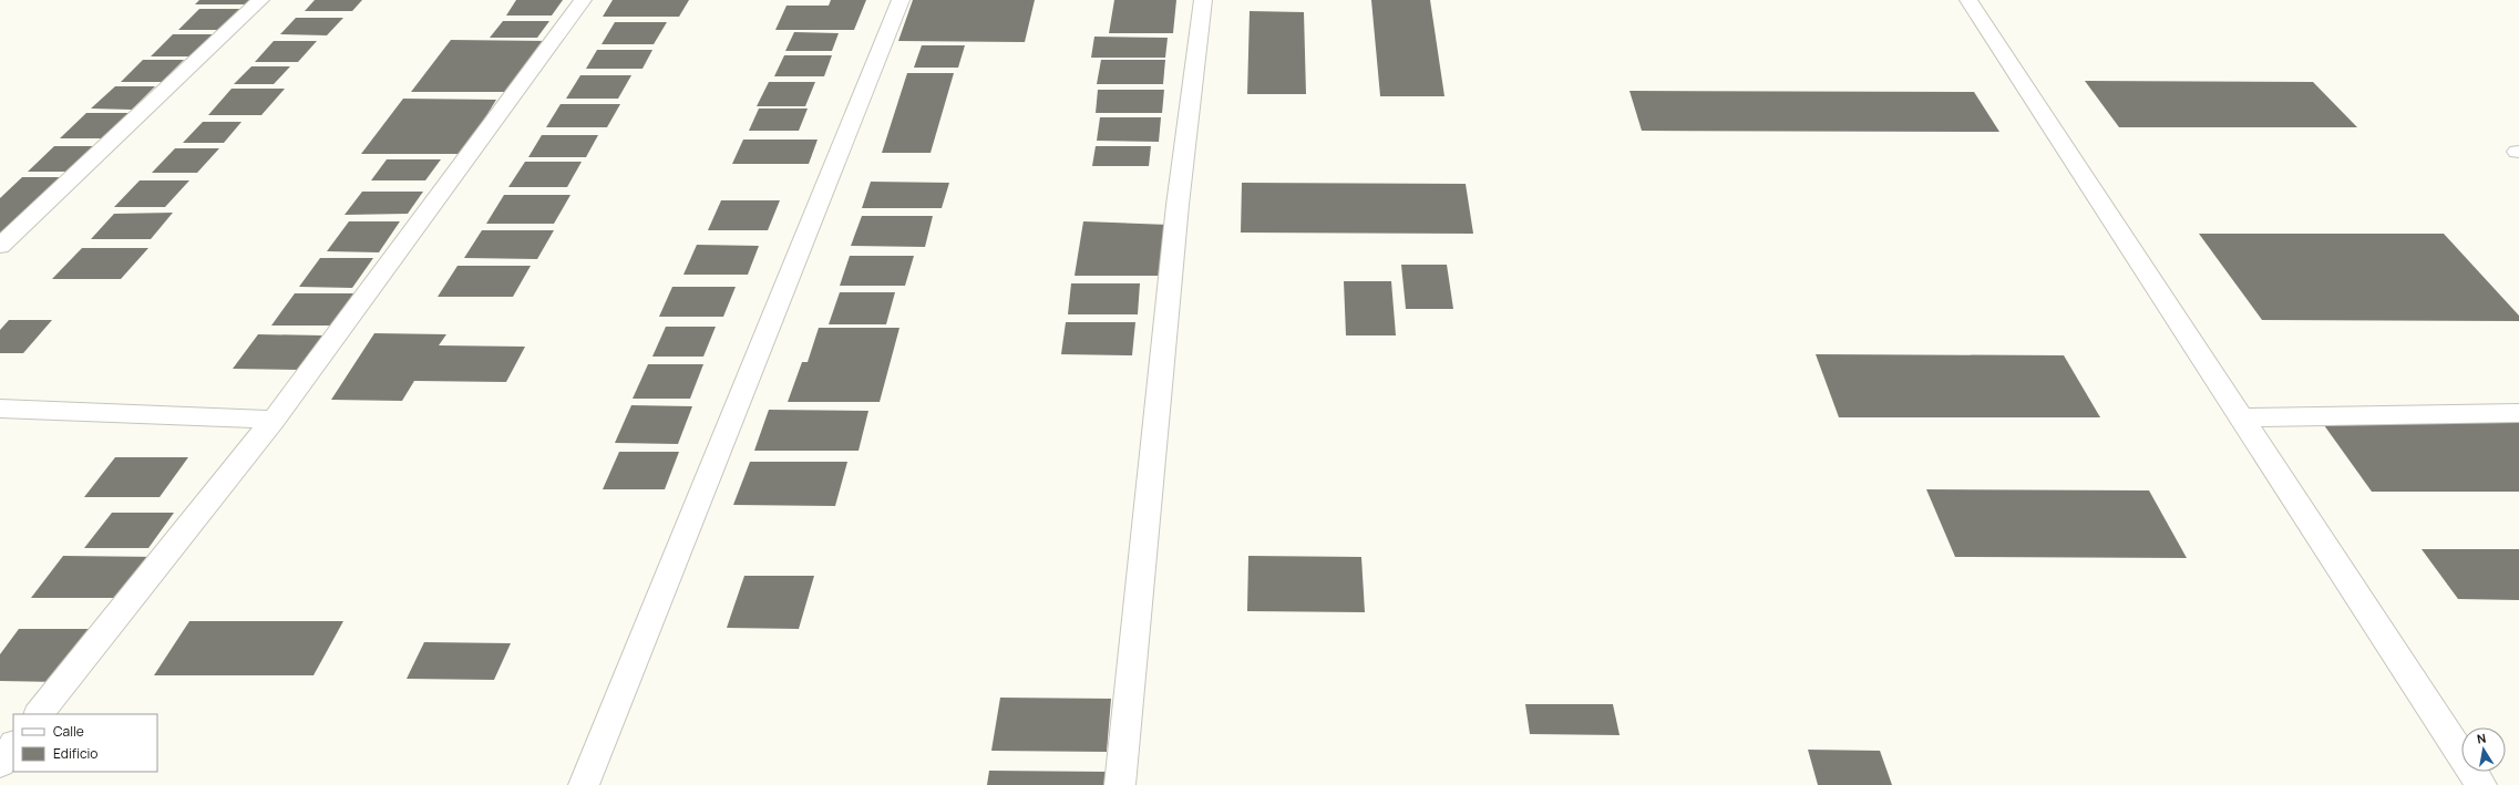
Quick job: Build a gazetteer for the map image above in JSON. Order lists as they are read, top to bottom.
{
  "legend": ["Calle", "Edificio"],
  "north": "top"
}
